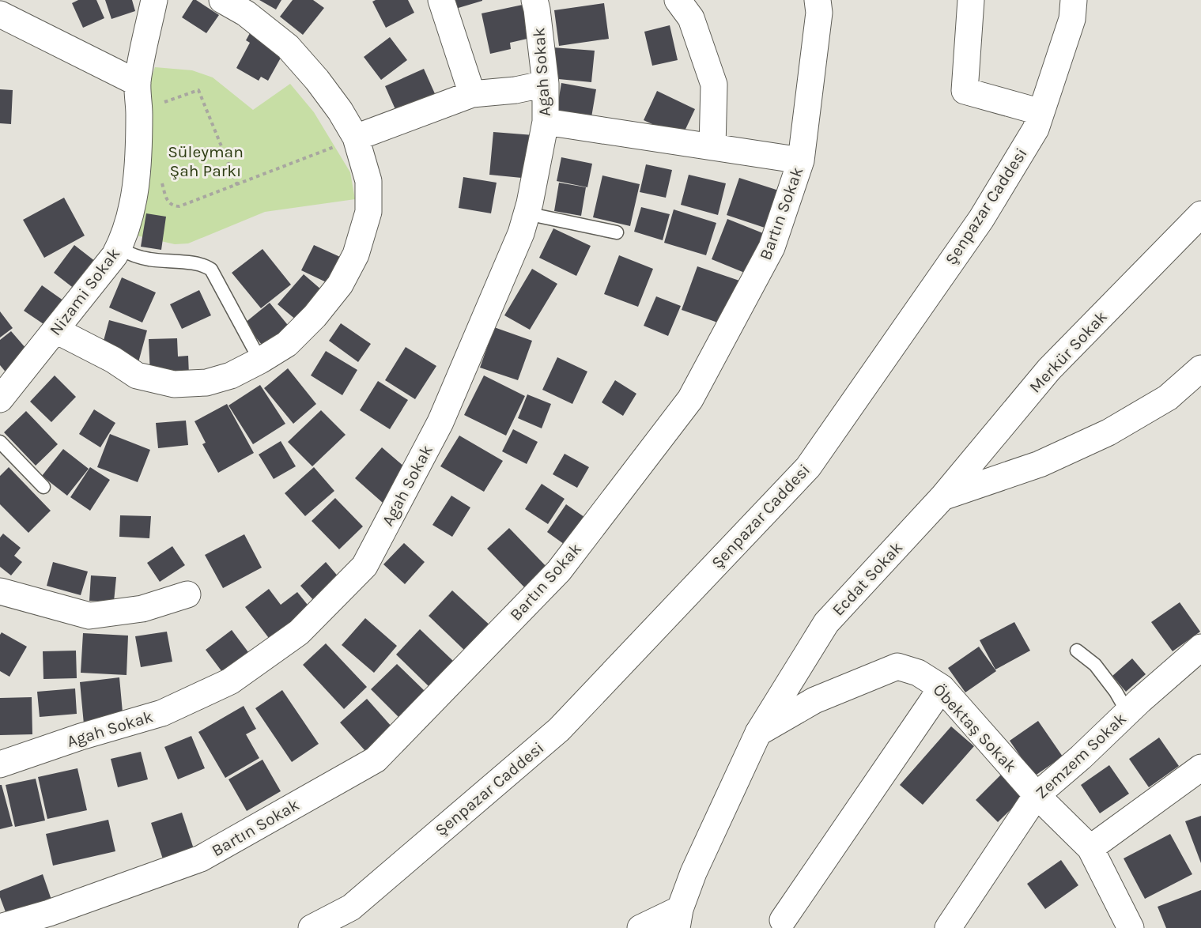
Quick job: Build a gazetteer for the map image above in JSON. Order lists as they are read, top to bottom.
{
  "streets": {
    "street": [
      "Agah Sokak",
      "Şenpazar Caddesi",
      "Bartın Sokak",
      "Nizami Sokak",
      "Merkür Sokak",
      "Ecdat Sokak",
      "Öbektaş Sokak",
      "Zemzem Sokak"
    ]
  },
  "crossings": [
    ["Merkür Sokak", "Ecdat Sokak"],
    ["Ecdat Sokak", "Öbektaş Sokak"],
    ["Öbektaş Sokak", "Zemzem Sokak"]
  ],
  "parks": ["Süleyman Şah Parkı"]
}
